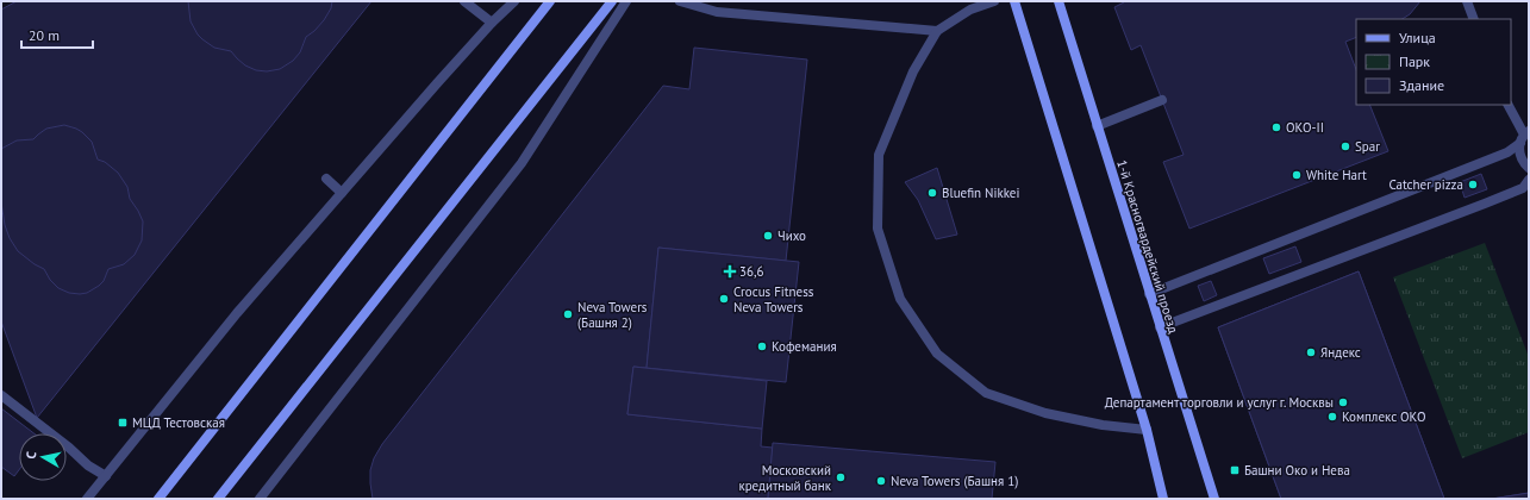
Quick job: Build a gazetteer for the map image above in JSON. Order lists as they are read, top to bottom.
{
  "streets": {
    "main road": ["1-й Красногвардейский проезд"]
  },
  "places": {
    "other": [
      "ОКО-II",
      "Spar",
      "White Hart",
      "Catcher pizza",
      "Bluefin Nikkei",
      "Чихо",
      "Crocus Fitness Neva Towers",
      "Neva Towers (Башня 2)",
      "Кофемания",
      "Яндекс",
      "Департамент торговли и услуг г. Москвы",
      "Комплекс ОКО",
      "Московский кредитный банк",
      "Neva Towers (Башня 1)"
    ],
    "health": ["36,6"],
    "transit": ["МЦД Тестовская", "Башни Око и Нева"]
  },
  "legend": ["Улица", "Парк", "Здание"],
  "scale_bar": "20 m",
  "north": "left"
}
